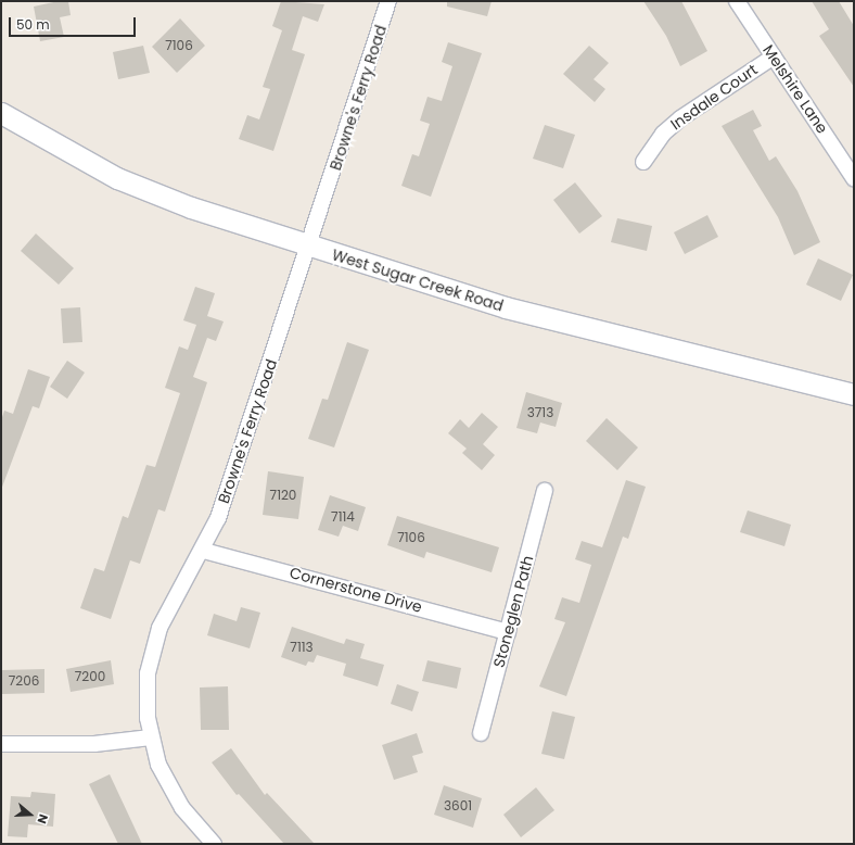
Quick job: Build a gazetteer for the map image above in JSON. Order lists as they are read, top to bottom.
{
  "streets": {
    "main road": ["West Sugar Creek Road"],
    "street": [
      "Melshire Lane",
      "Insdale Court",
      "Browne's Ferry Road",
      "Cornerstone Drive",
      "Stoneglen Path"
    ]
  },
  "crossings": [
    ["Melshire Lane", "Insdale Court"],
    ["Browne's Ferry Road", "West Sugar Creek Road"],
    ["Browne's Ferry Road", "Cornerstone Drive"],
    ["Cornerstone Drive", "Stoneglen Path"]
  ],
  "house_numbers": [
    "7106",
    "3713",
    "7120",
    "7114",
    "7106",
    "7113",
    "7200",
    "7206",
    "3601"
  ],
  "scale_bar": "50 m",
  "north": "right"
}
